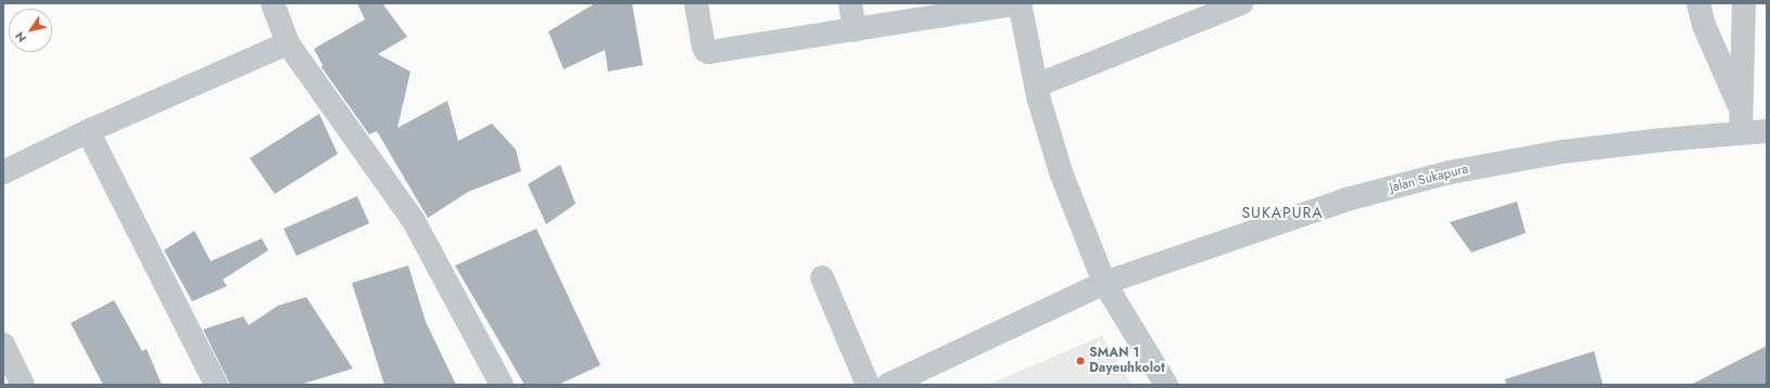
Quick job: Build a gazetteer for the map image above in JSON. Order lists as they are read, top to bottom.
{
  "streets": {
    "street": ["Jalan Sukapura"]
  },
  "districts": ["SUKAPURA"],
  "places": ["SMAN 1 Dayeuhkolot"],
  "north": "bottom left"
}
